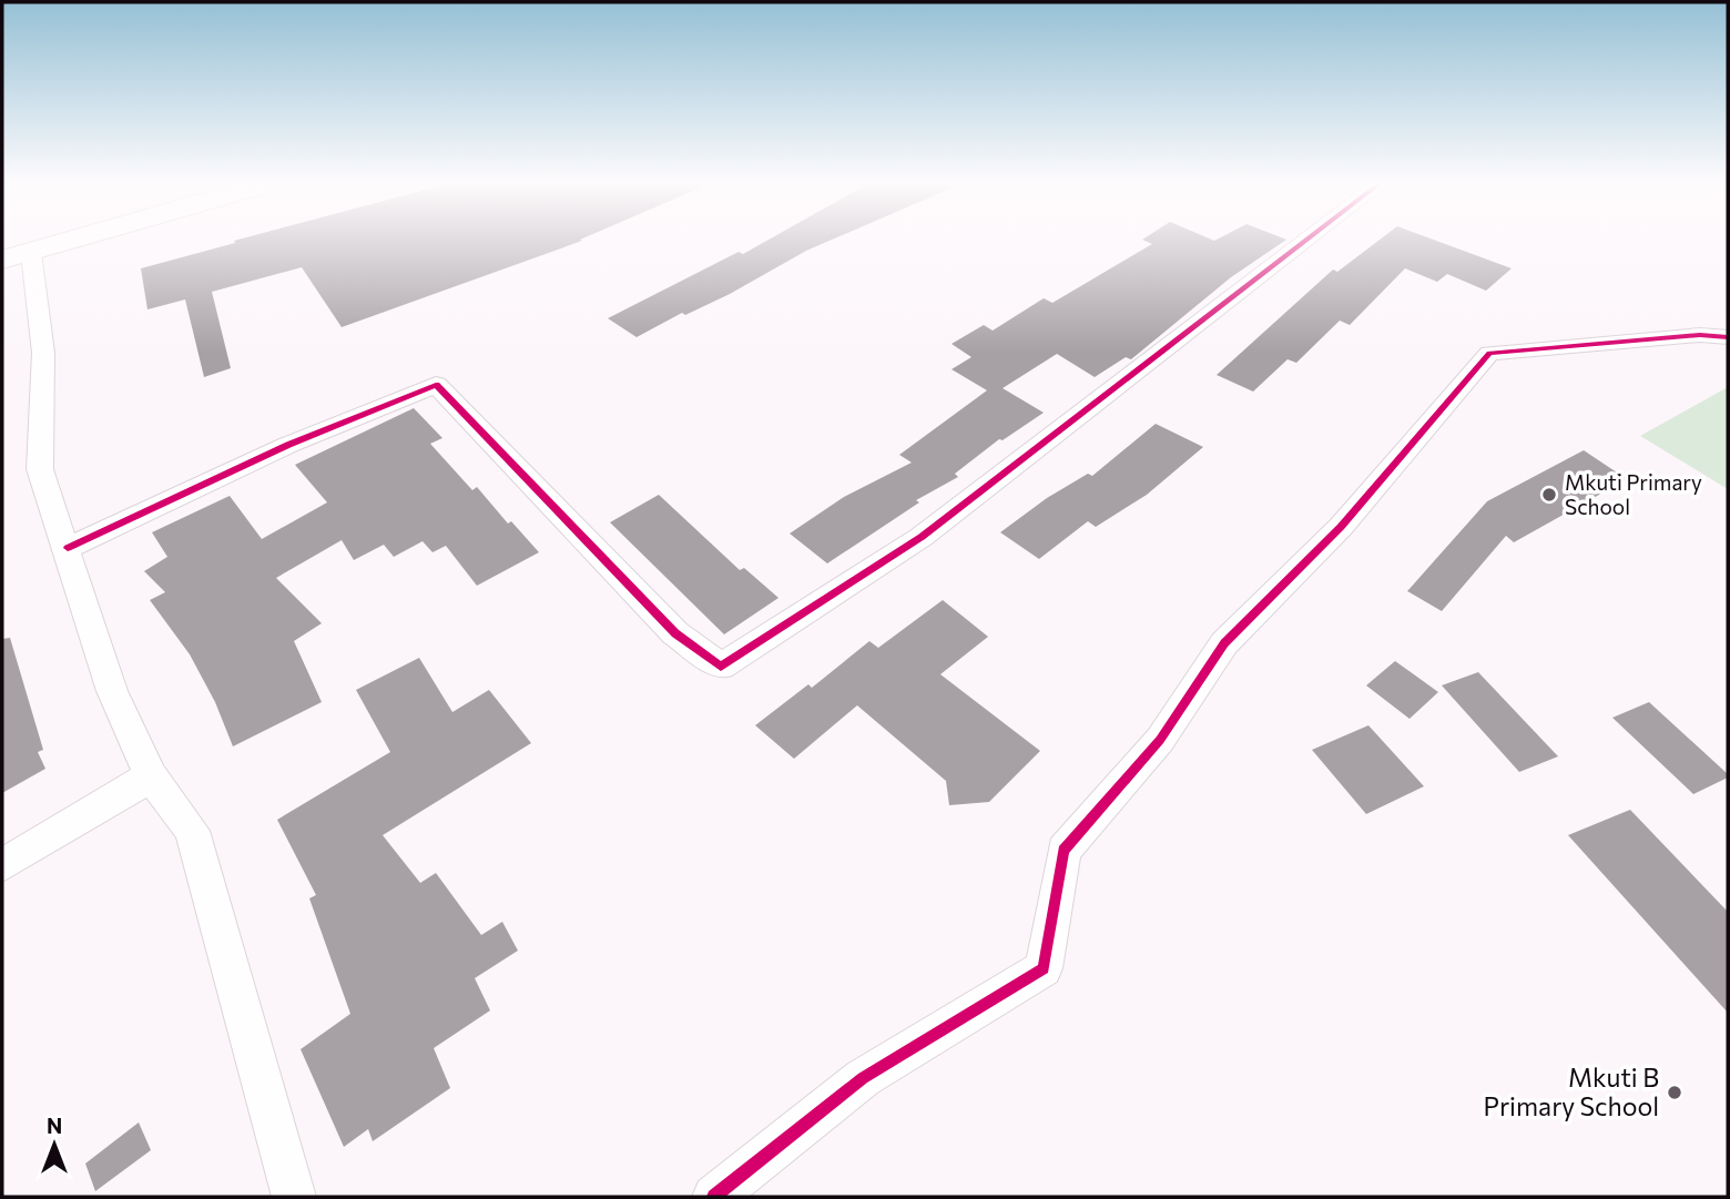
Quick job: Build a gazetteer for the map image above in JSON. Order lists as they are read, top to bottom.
{
  "places": ["Mkuti Primary School", "Mkuti B Primary School"],
  "north": "top"
}
